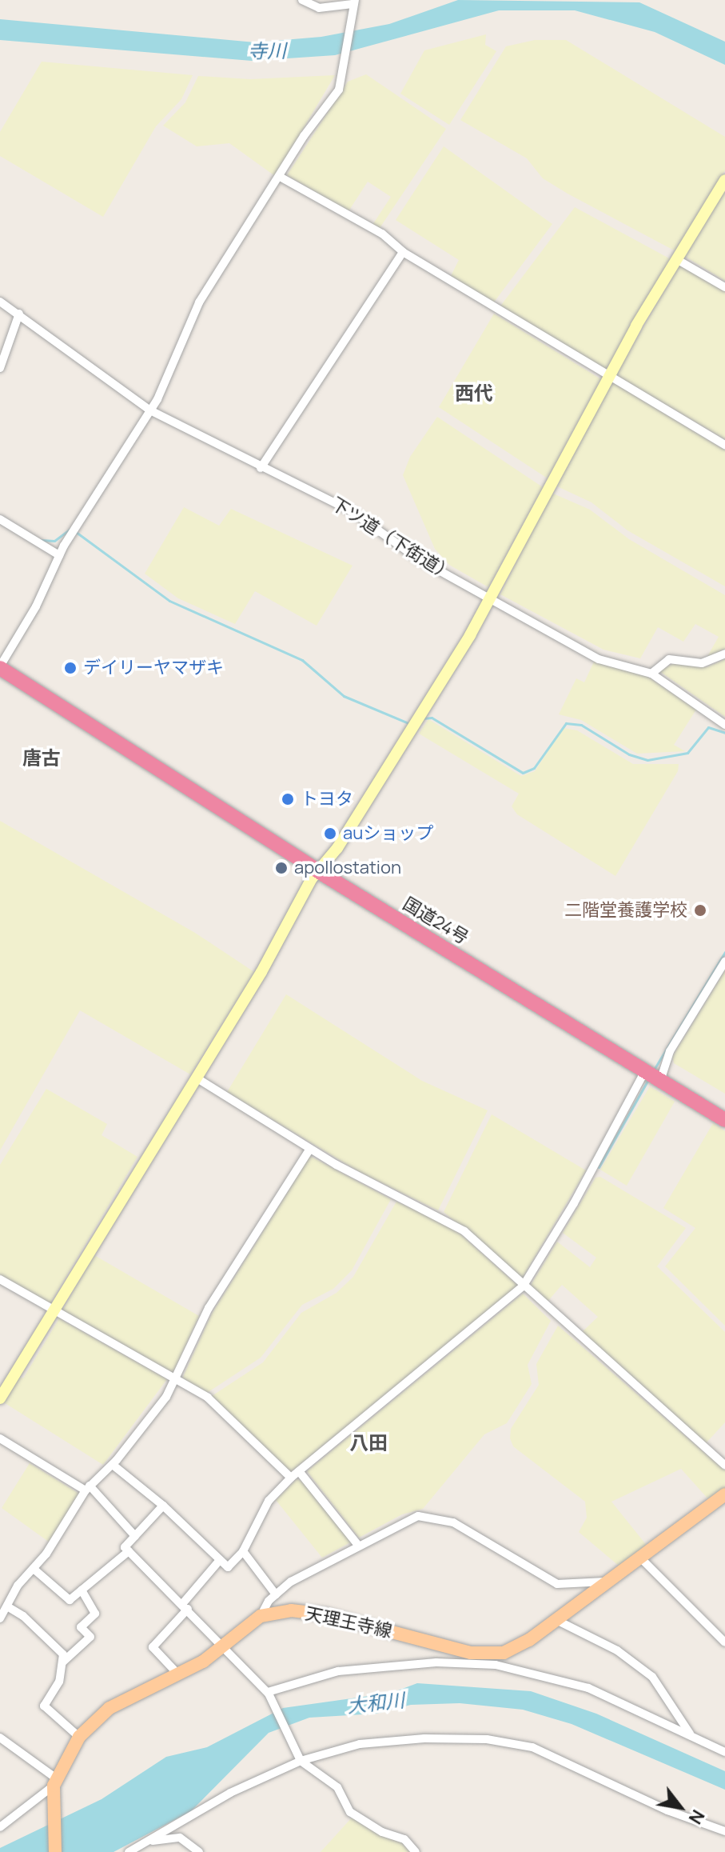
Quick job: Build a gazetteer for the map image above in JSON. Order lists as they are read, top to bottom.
{
  "streets": {
    "highway": ["国道24号"],
    "main road": ["天理王寺線"],
    "street": ["下ツ道（下街道）"]
  },
  "districts": ["西代", "唐古", "八田"],
  "water": ["寺川", "大和川"],
  "places": [
    "デイリーヤマザキ",
    "トヨタ",
    "auショップ",
    "apollostation",
    "二階堂養護学校"
  ],
  "north": "bottom right"
}
